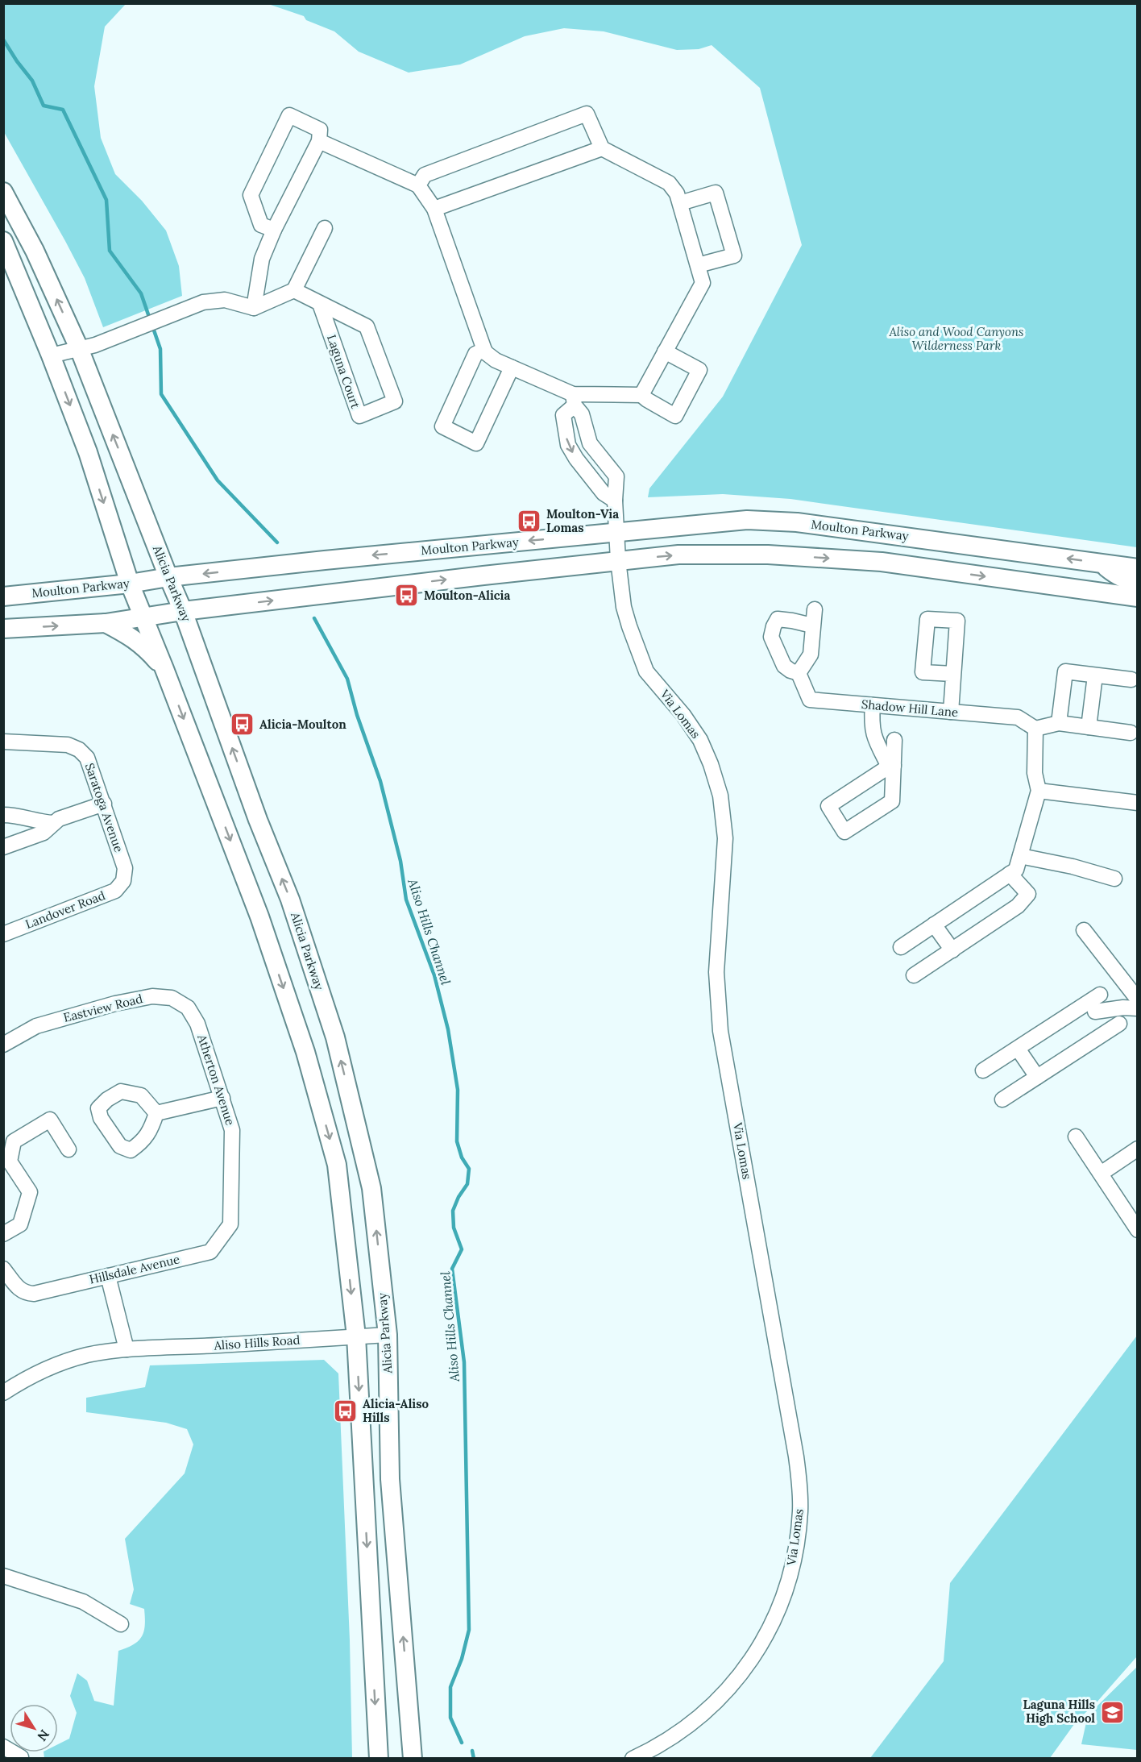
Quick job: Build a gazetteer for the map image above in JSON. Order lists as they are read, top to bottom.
{
  "streets": {
    "main road": ["Moulton Parkway", "Alicia Parkway"],
    "street": [
      "Laguna Court",
      "Shadow Hill Lane",
      "Via Lomas",
      "Saratoga Avenue",
      "Landover Road",
      "Eastview Road",
      "Atherton Avenue",
      "Hillsdale Avenue",
      "Aliso Hills Road"
    ]
  },
  "crossings": [
    ["Moulton Parkway", "Alicia Parkway"],
    ["Moulton Parkway", "Via Lomas"],
    ["Alicia Parkway", "Aliso Hills Road"],
    ["Saratoga Avenue", "Landover Road"],
    ["Eastview Road", "Atherton Avenue"],
    ["Atherton Avenue", "Hillsdale Avenue"]
  ],
  "water": ["Aliso Hills Channel"],
  "parks": ["Aliso and Wood Canyons Wilderness Park"],
  "places": {
    "bus stop": [
      "Moulton-Via Lomas",
      "Moulton-Alicia",
      "Alicia-Moulton",
      "Alicia-Aliso Hills"
    ],
    "school or university": ["Laguna Hills High School"]
  },
  "north": "bottom right"
}
